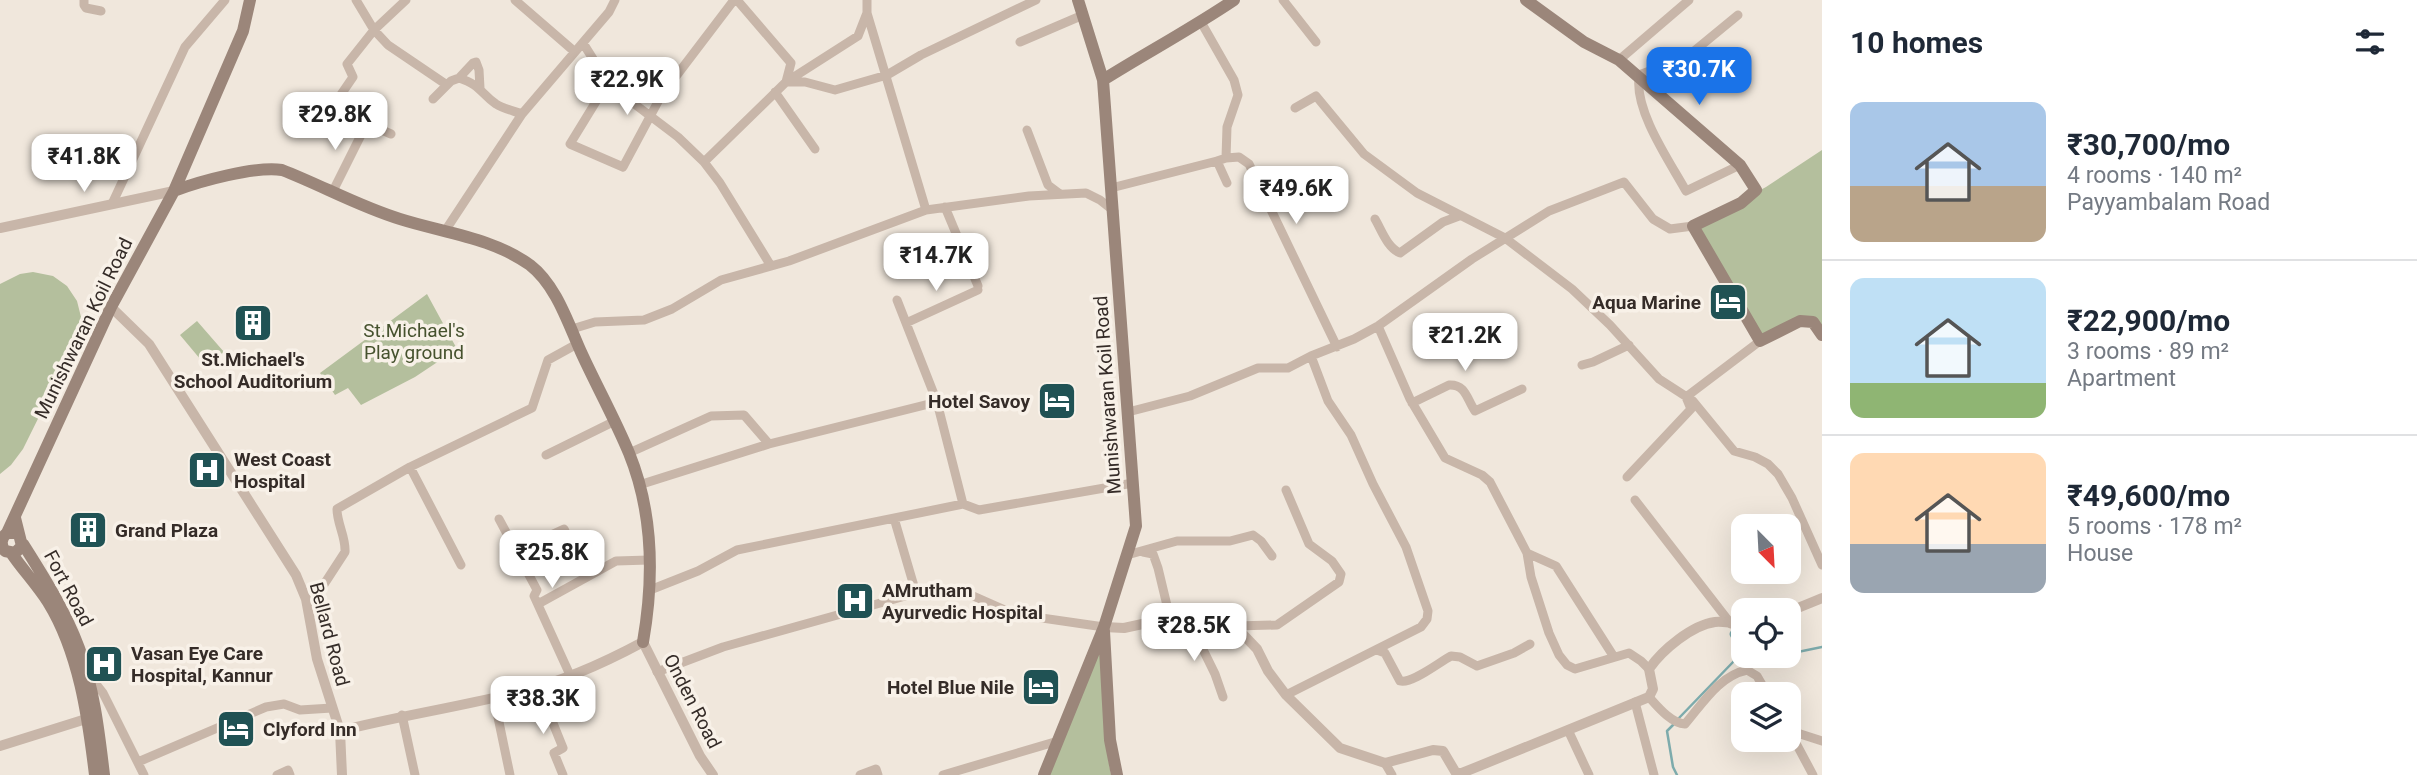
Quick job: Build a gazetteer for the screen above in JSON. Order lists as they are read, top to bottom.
{
  "streets": {
    "main road": ["Munishwaran Koil Road", "Fort Road"],
    "street": ["Bellard Road", "Onden Road"]
  },
  "crossings": [
    ["Munishwaran Koil Road", "Fort Road"],
    ["Munishwaran Koil Road", "Bellard Road"]
  ],
  "parks": ["St.Michael's Play ground"],
  "places": {
    "hotel": [
      "Aqua Marine",
      "Hotel Savoy",
      "Hotel Blue Nile",
      "Clyford Inn"
    ],
    "building": ["St.Michael's School Auditorium", "Grand Plaza"],
    "hospital": ["West Coast Hospital", "AMrutham Ayurvedic Hospital", "Vasan Eye Care Hospital, Kannur"]
  },
  "north": "bottom right",
  "page": {
    "heading": "10 homes",
    "price": [
      "₹30.7K",
      "₹22.9K",
      "₹29.8K",
      "₹41.8K",
      "₹49.6K",
      "₹14.7K",
      "₹21.2K",
      "₹25.8K",
      "₹28.5K",
      "₹38.3K"
    ],
    "list": [
      {
        "name": "₹30,700/mo",
        "note": "4 rooms · 140 m² · Payyambalam Road"
      },
      {
        "name": "₹22,900/mo",
        "note": "3 rooms · 89 m² · Apartment"
      },
      {
        "name": "₹49,600/mo",
        "note": "5 rooms · 178 m² · House"
      }
    ]
  }
}
